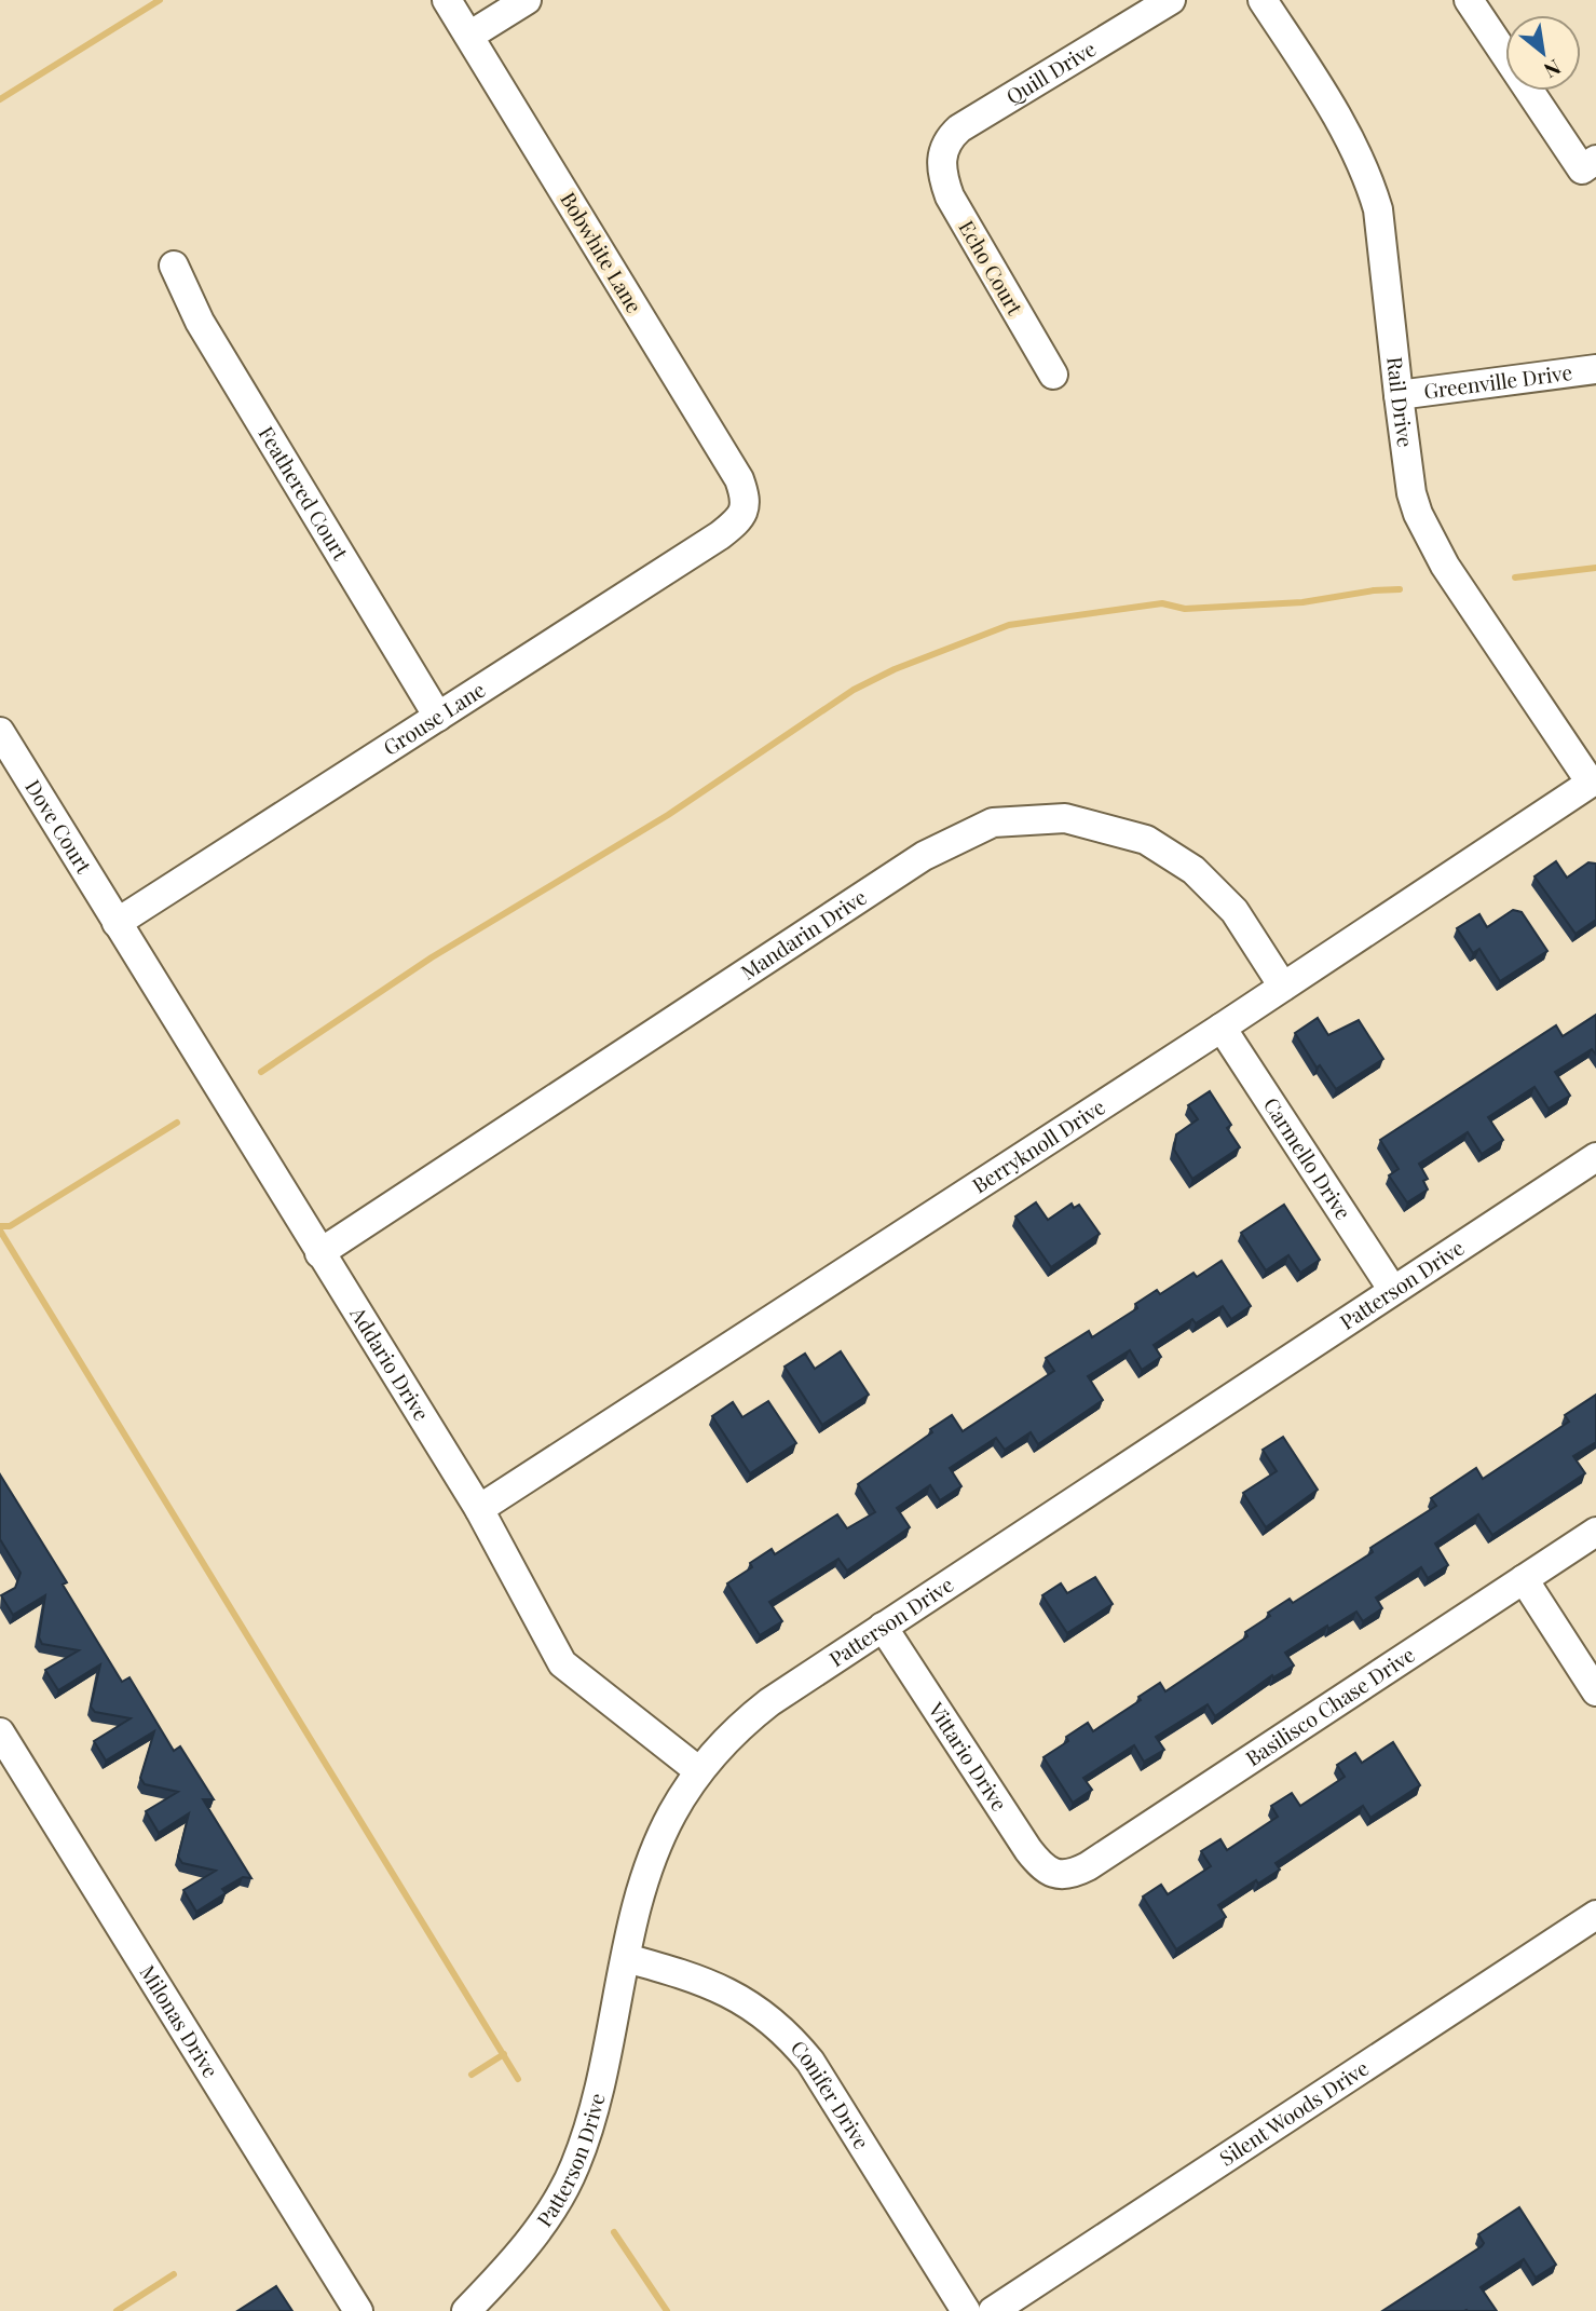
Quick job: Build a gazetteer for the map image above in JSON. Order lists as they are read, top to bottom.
{
  "streets": {
    "street": [
      "Quill Drive",
      "Bobwhite Lane",
      "Echo Court",
      "Greenville Drive",
      "Rail Drive",
      "Feathered Court",
      "Grouse Lane",
      "Dove Court",
      "Mandarin Drive",
      "Berryknoll Drive",
      "Carmello Drive",
      "Patterson Drive",
      "Addario Drive",
      "Basilisco Chase Drive",
      "Vittario Drive",
      "Milonas Drive",
      "Conifer Drive",
      "Silent Woods Drive"
    ]
  },
  "crossings": [
    ["Quill Drive", "Echo Court"],
    ["Bobwhite Lane", "Grouse Lane"],
    ["Greenville Drive", "Rail Drive"],
    ["Rail Drive", "Berryknoll Drive"],
    ["Feathered Court", "Grouse Lane"],
    ["Grouse Lane", "Dove Court"],
    ["Grouse Lane", "Addario Drive"],
    ["Dove Court", "Addario Drive"],
    ["Mandarin Drive", "Berryknoll Drive"],
    ["Mandarin Drive", "Addario Drive"],
    ["Berryknoll Drive", "Carmello Drive"],
    ["Berryknoll Drive", "Addario Drive"],
    ["Carmello Drive", "Patterson Drive"],
    ["Patterson Drive", "Addario Drive"],
    ["Patterson Drive", "Vittario Drive"],
    ["Patterson Drive", "Conifer Drive"],
    ["Basilisco Chase Drive", "Vittario Drive"]
  ],
  "north": "bottom right"
}
